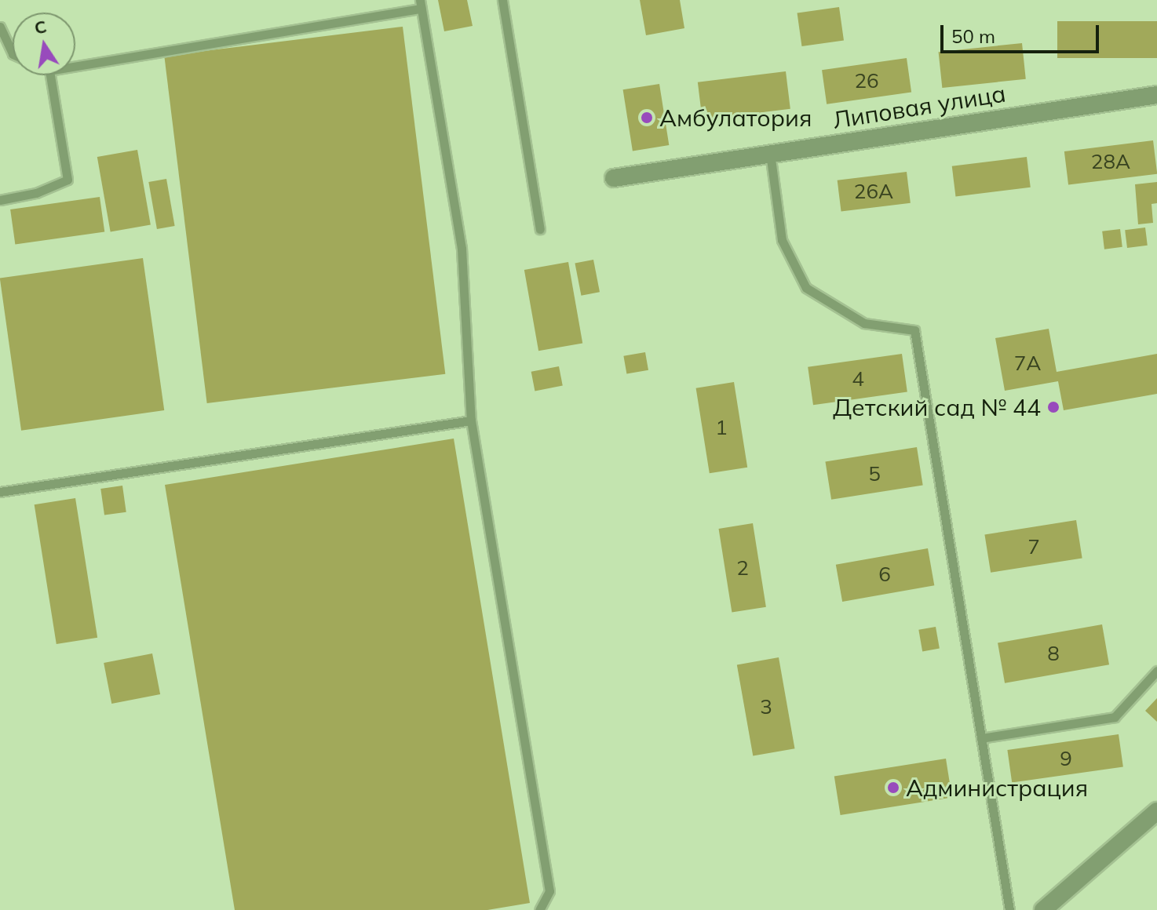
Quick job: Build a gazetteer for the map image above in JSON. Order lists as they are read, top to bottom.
{
  "streets": {
    "street": ["Липовая улица"]
  },
  "places": ["Амбулатория", "Детский сад № 44", "Администрация"],
  "house_numbers": [
    "26",
    "28А",
    "26А",
    "7А",
    "4",
    "1",
    "5",
    "7",
    "2",
    "6",
    "8",
    "3",
    "9"
  ],
  "scale_bar": "50 m",
  "north": "top"
}
